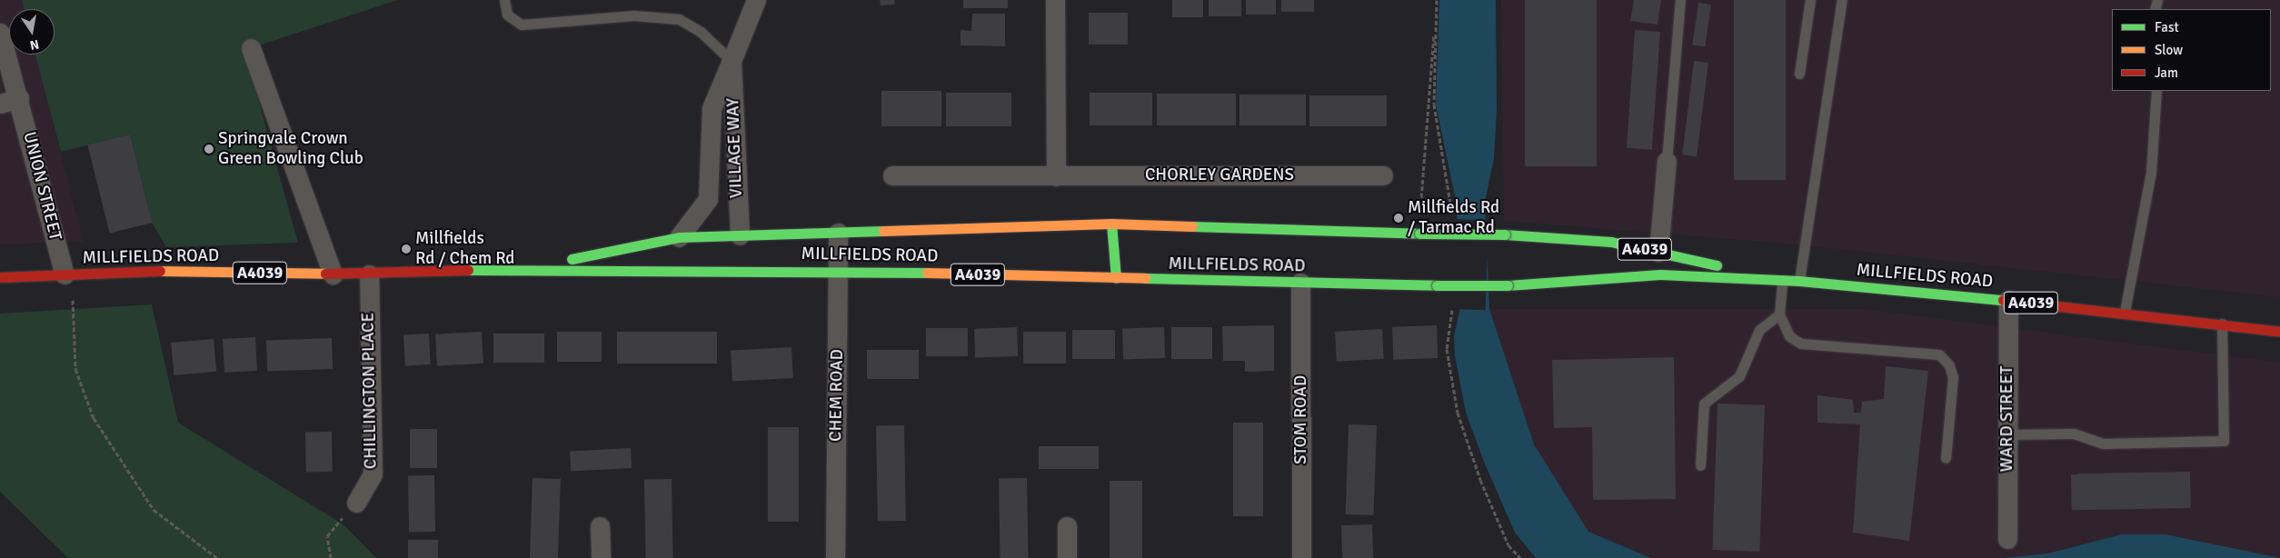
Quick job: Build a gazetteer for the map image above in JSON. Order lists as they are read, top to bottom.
{
  "streets": {
    "main road": ["A4039", "MILLFIELDS ROAD"],
    "street": [
      "VILLAGE WAY",
      "CHORLEY GARDENS",
      "UNION STREET",
      "CHILLINGTON PLACE",
      "CHEM ROAD",
      "WARD STREET",
      "STOM ROAD"
    ]
  },
  "crossings": [
    ["VILLAGE WAY", "MILLFIELDS ROAD"],
    ["UNION STREET", "MILLFIELDS ROAD"],
    ["MILLFIELDS ROAD", "CHILLINGTON PLACE"],
    ["MILLFIELDS ROAD", "CHEM ROAD"],
    ["MILLFIELDS ROAD", "WARD STREET"],
    ["MILLFIELDS ROAD", "STOM ROAD"]
  ],
  "places": ["Springvale Crown Green Bowling Club", "Millfields Rd / Tarmac Rd", "Millfields Rd / Chem Rd"],
  "legend": ["Fast", "Slow", "Jam"],
  "north": "bottom"
}
